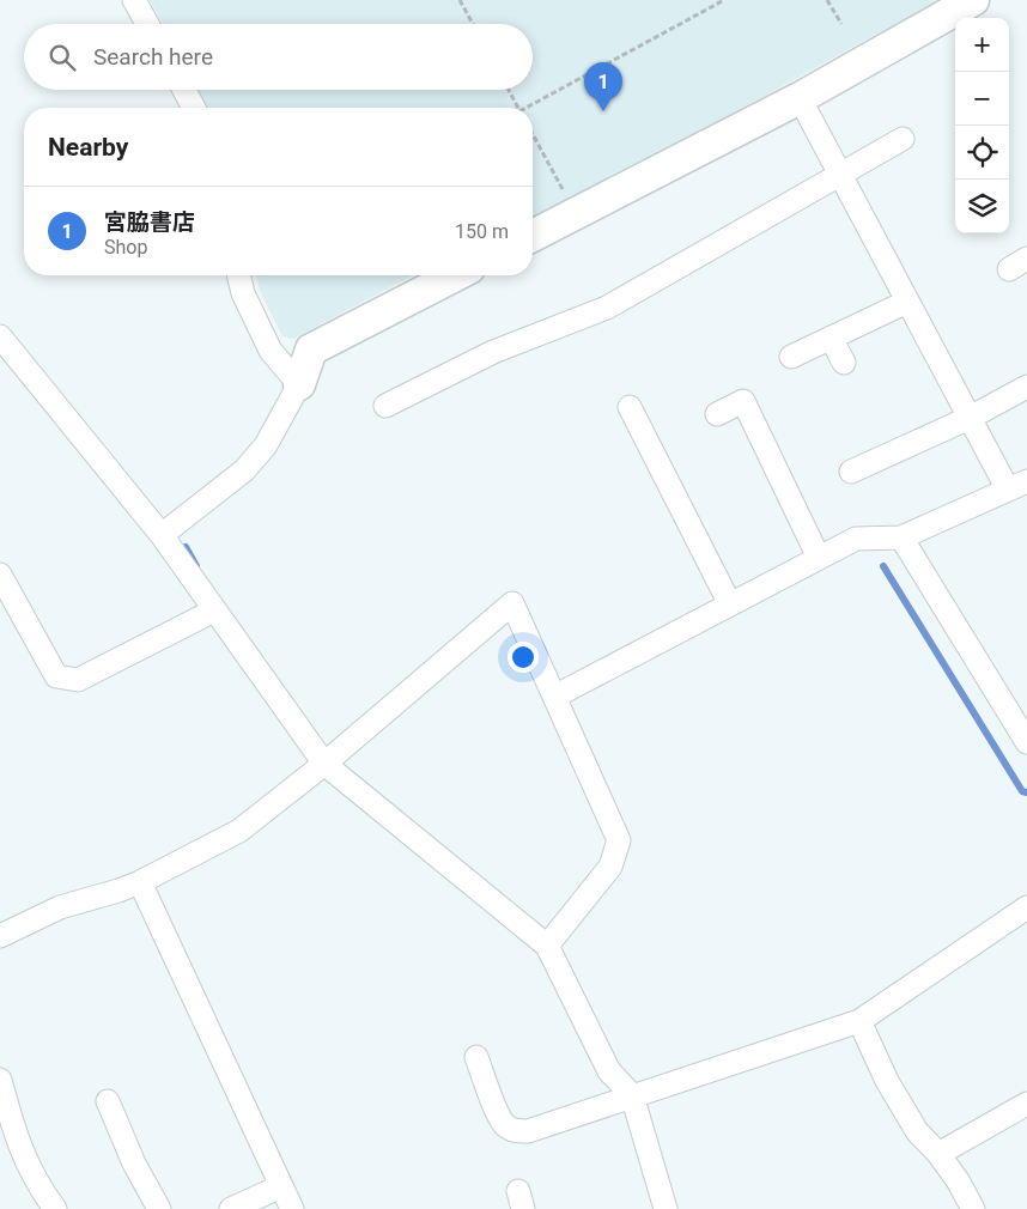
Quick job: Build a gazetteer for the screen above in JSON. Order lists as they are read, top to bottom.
{
  "page": {
    "map_buttons": ["+", "−"],
    "search": "Search here",
    "pins": "1",
    "heading": "Nearby",
    "list": [
      {
        "mark": "1",
        "name": "宮脇書店",
        "note": "Shop",
        "value": "150 m"
      }
    ]
  }
}
